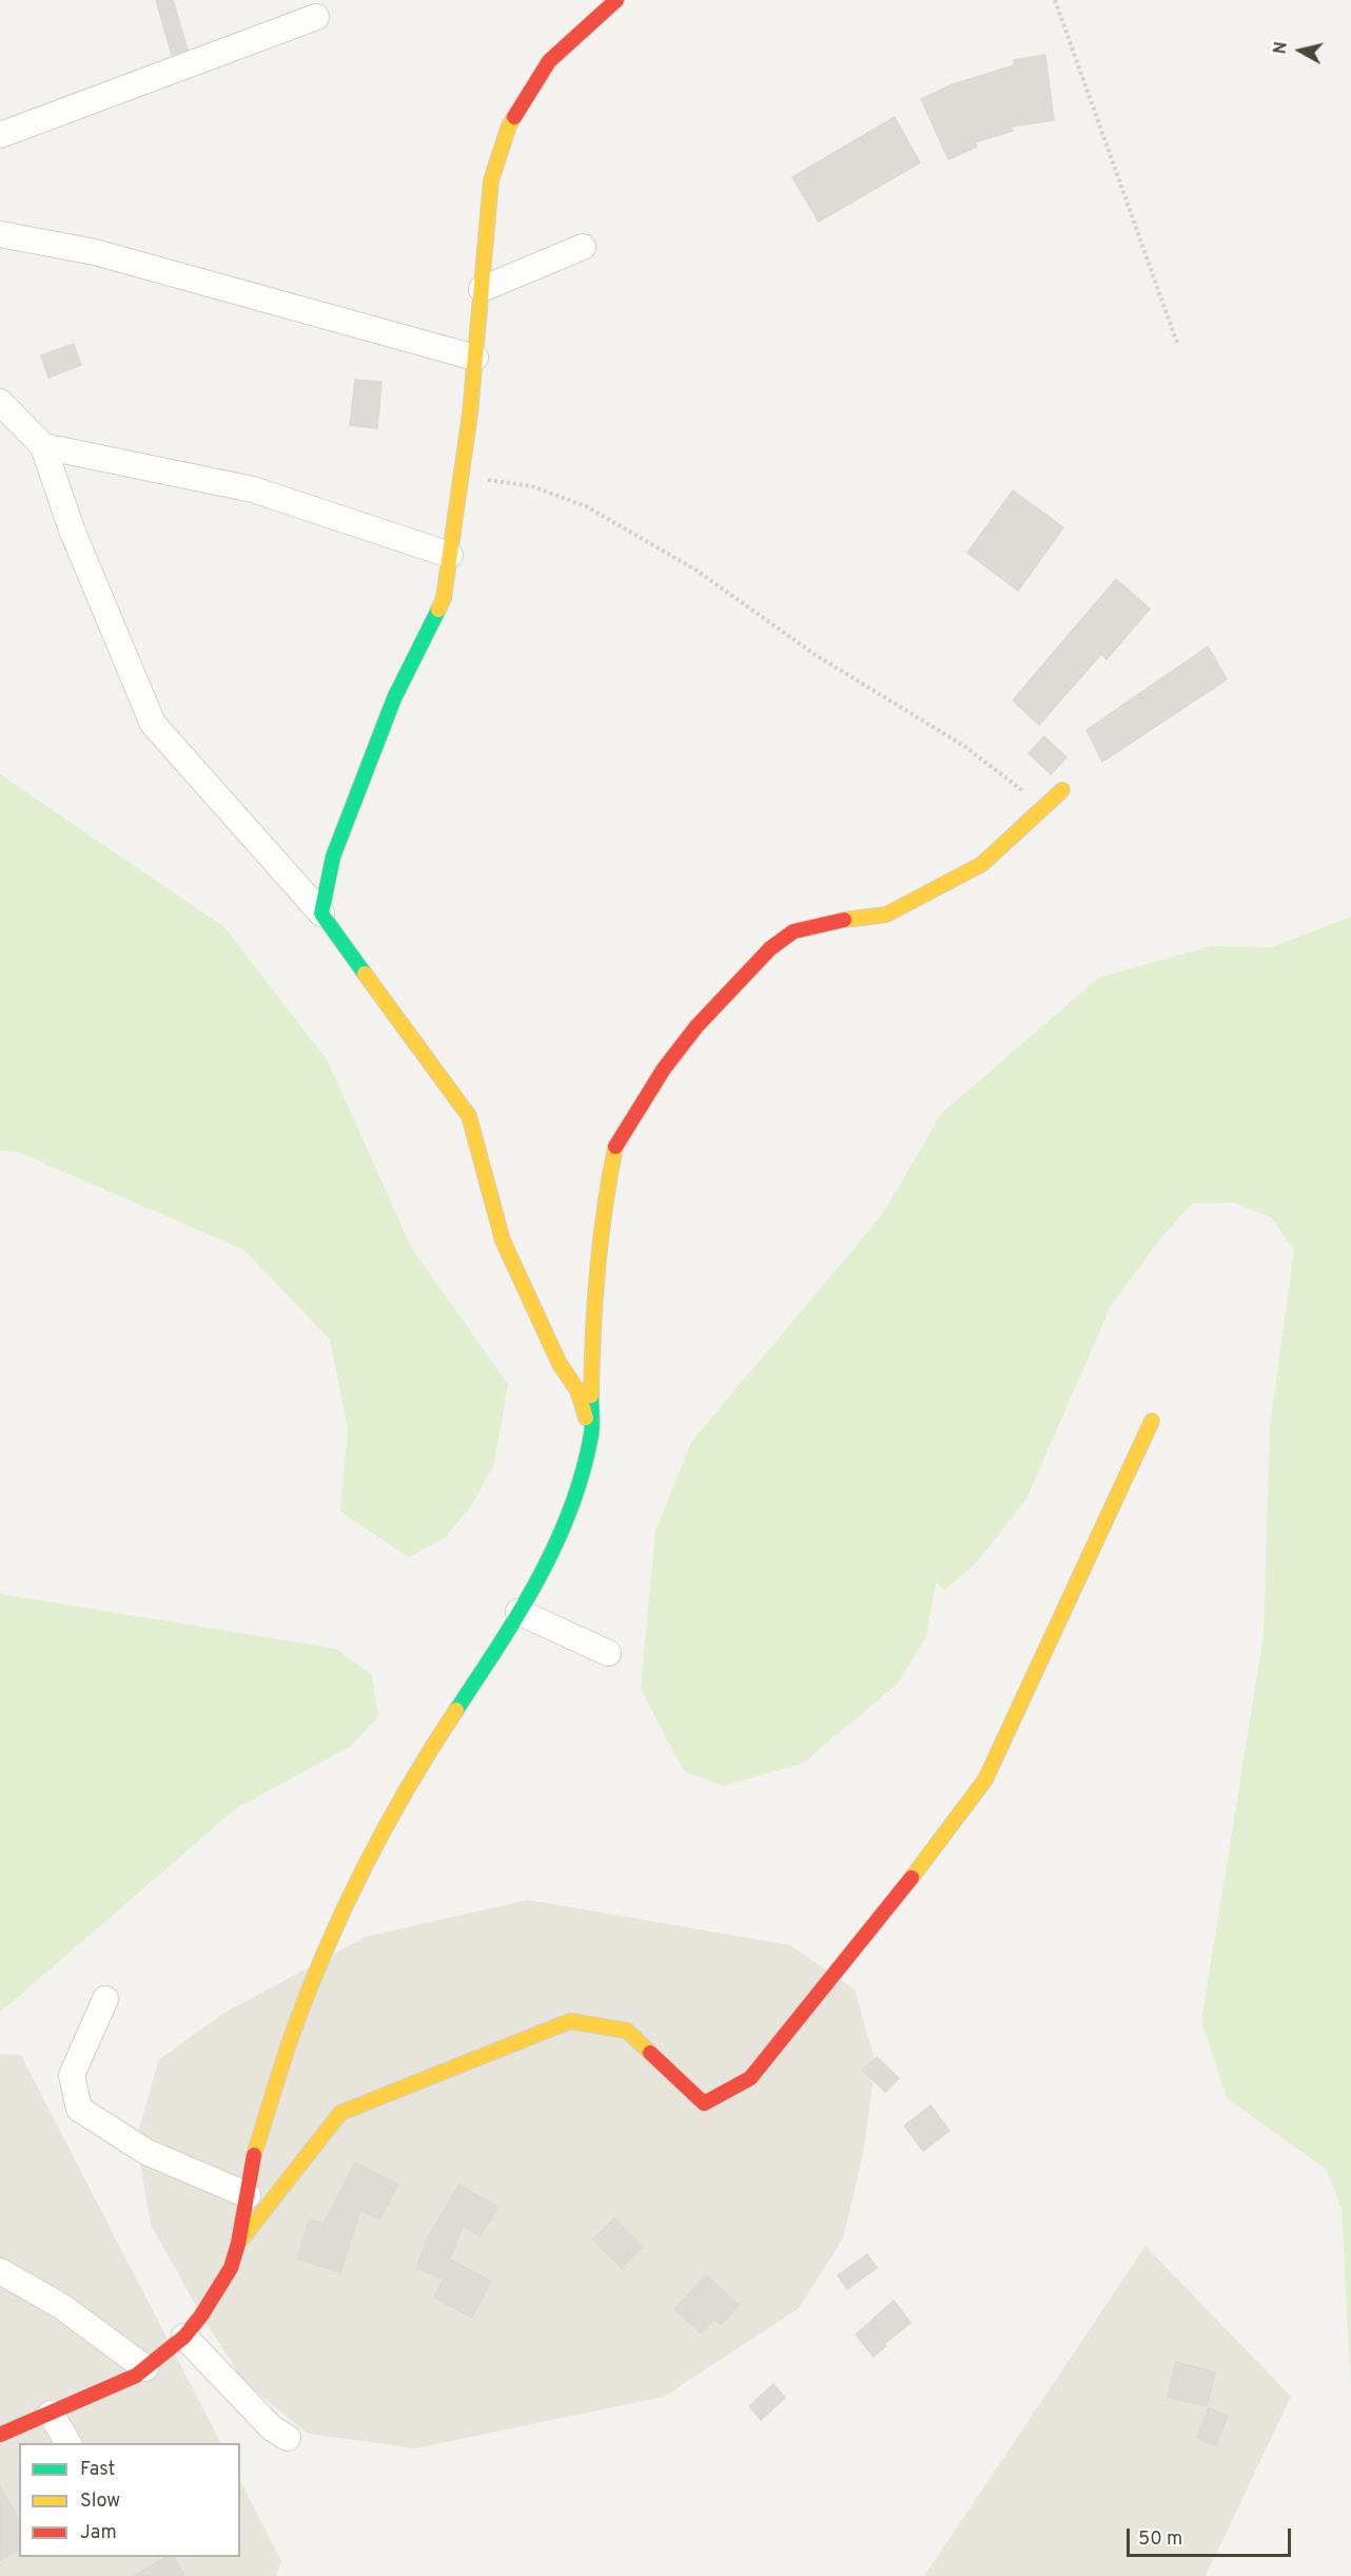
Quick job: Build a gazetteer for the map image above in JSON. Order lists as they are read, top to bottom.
{
  "legend": ["Fast", "Slow", "Jam"],
  "scale_bar": "50 m",
  "north": "left"
}
